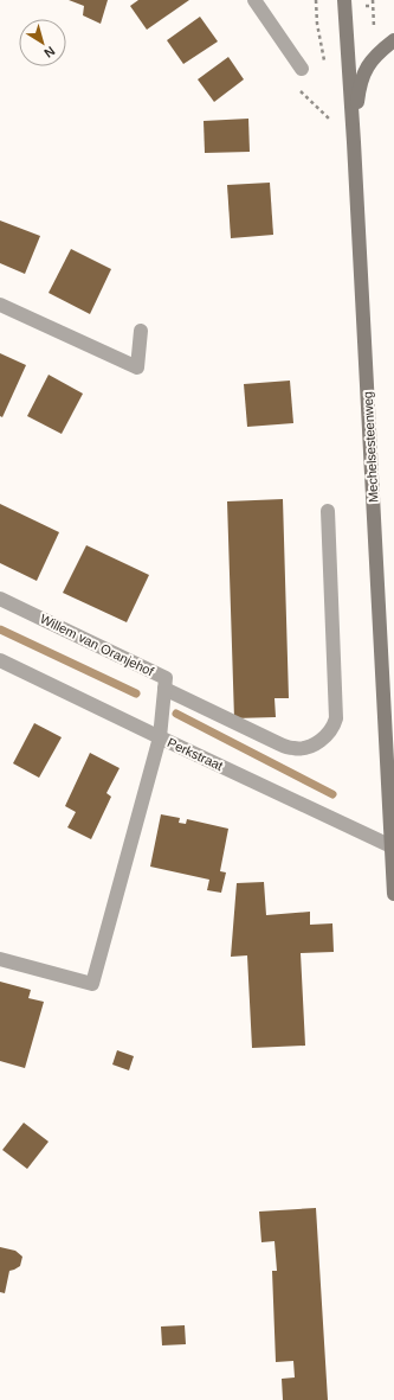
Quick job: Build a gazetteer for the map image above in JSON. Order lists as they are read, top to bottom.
{
  "streets": {
    "main road": ["Mechelsesteenweg"],
    "street": ["Willem van Oranjehof", "Perkstraat"]
  },
  "crossings": [
    ["Mechelsesteenweg", "Perkstraat"],
    ["Willem van Oranjehof", "Perkstraat"]
  ],
  "north": "bottom right"
}
